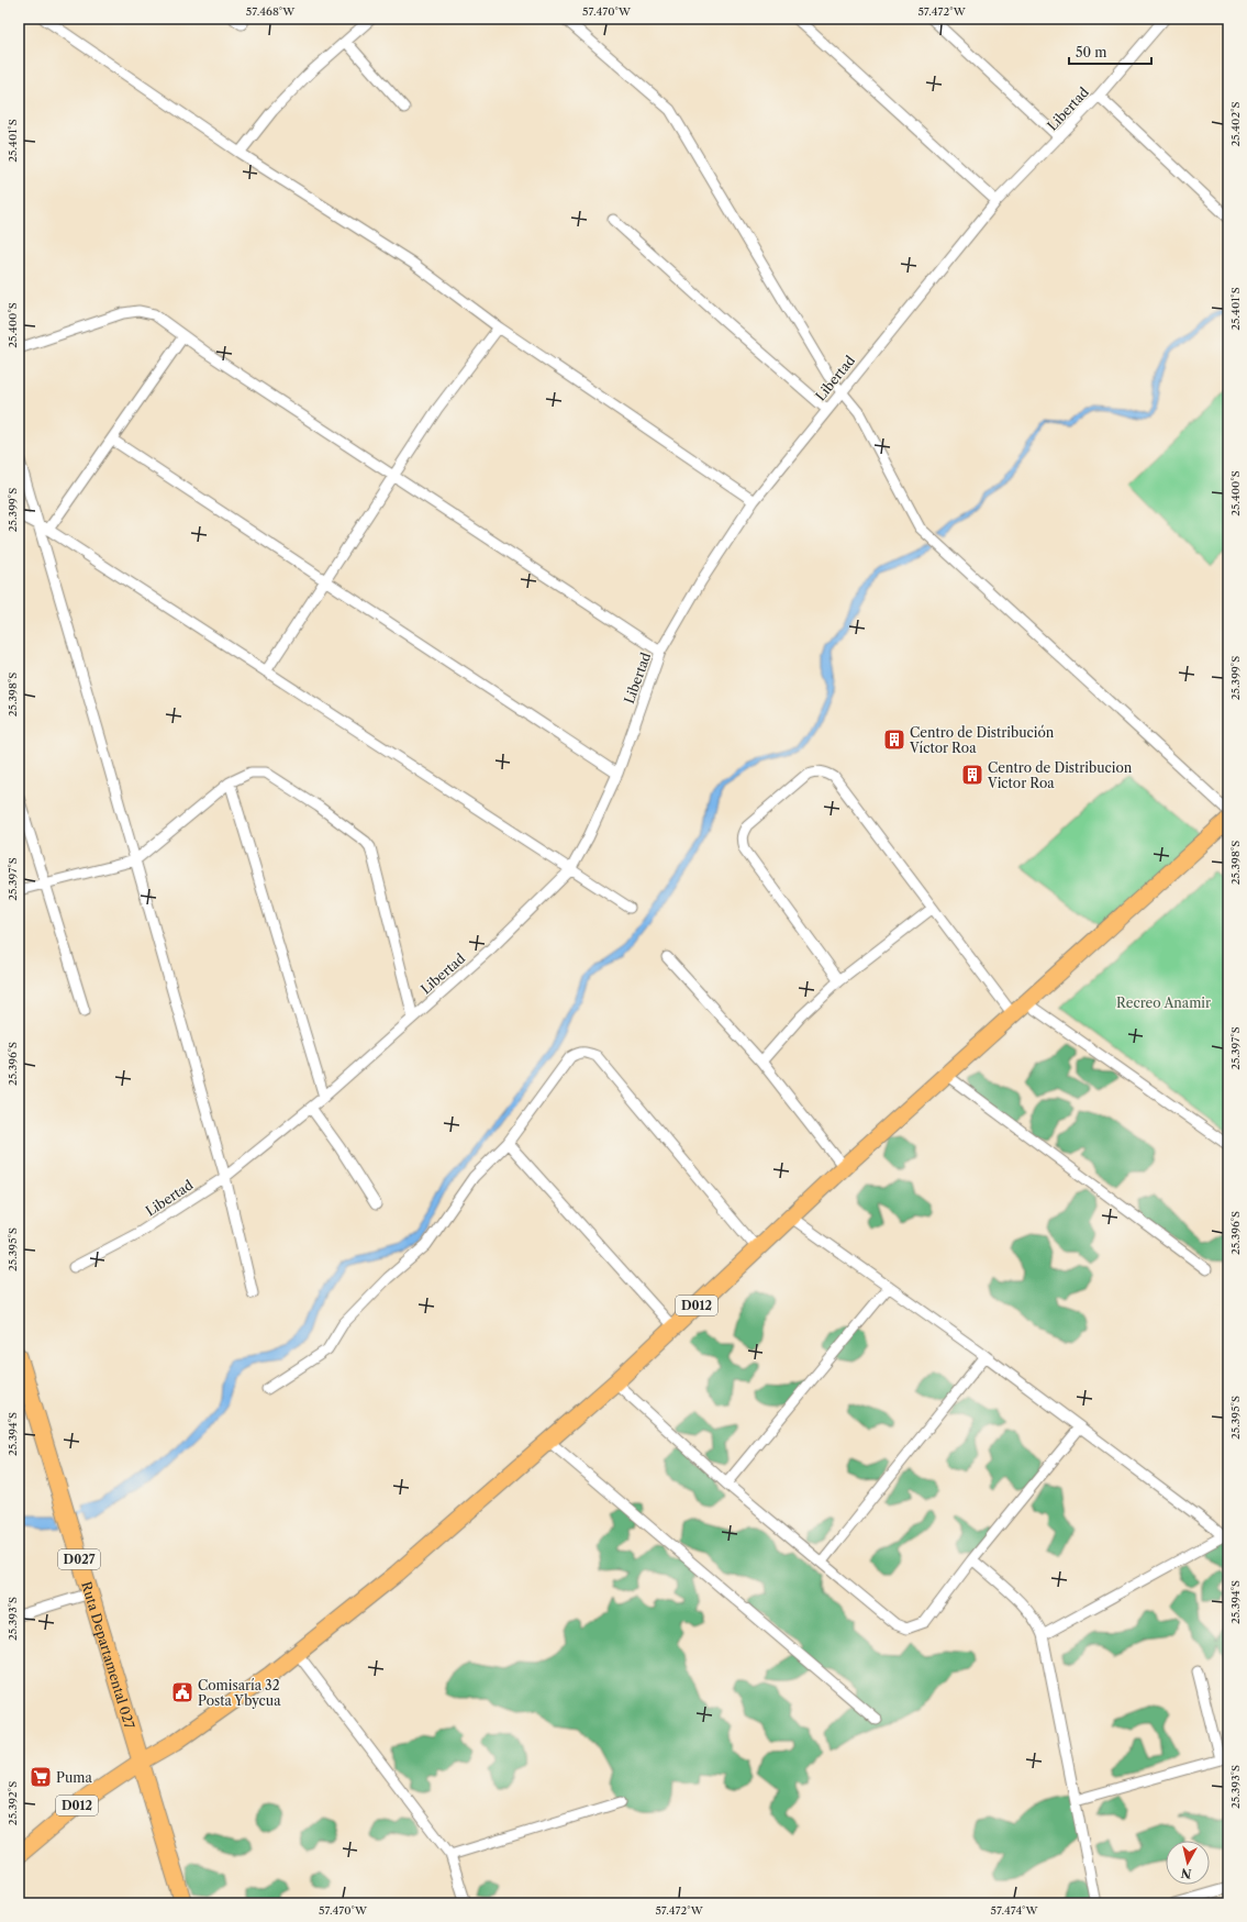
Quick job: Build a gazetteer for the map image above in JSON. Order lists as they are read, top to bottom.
{
  "streets": {
    "main road": ["D012", "D027", "Ruta Departamental 027"],
    "street": ["Libertad"]
  },
  "crossings": [
    ["D012", "Ruta Departamental 027"]
  ],
  "parks": ["Recreo Anamir"],
  "places": {
    "building": ["Centro de Distribución Víctor Roa", "Centro de Distribucion Victor Roa"],
    "public building": ["Comisaría 32 Posta Ybycua"],
    "supermarket": ["Puma"]
  },
  "scale_bar": "50 m",
  "north": "bottom",
  "coordinates": [
    "57.468°W",
    "57.470°W",
    "57.472°W",
    "25.402°S",
    "25.401°S",
    "25.400°S",
    "25.399°S",
    "25.398°S",
    "25.397°S",
    "25.396°S",
    "25.395°S",
    "25.394°S",
    "25.393°S",
    "25.392°S",
    "57.474°W"
  ]
}
